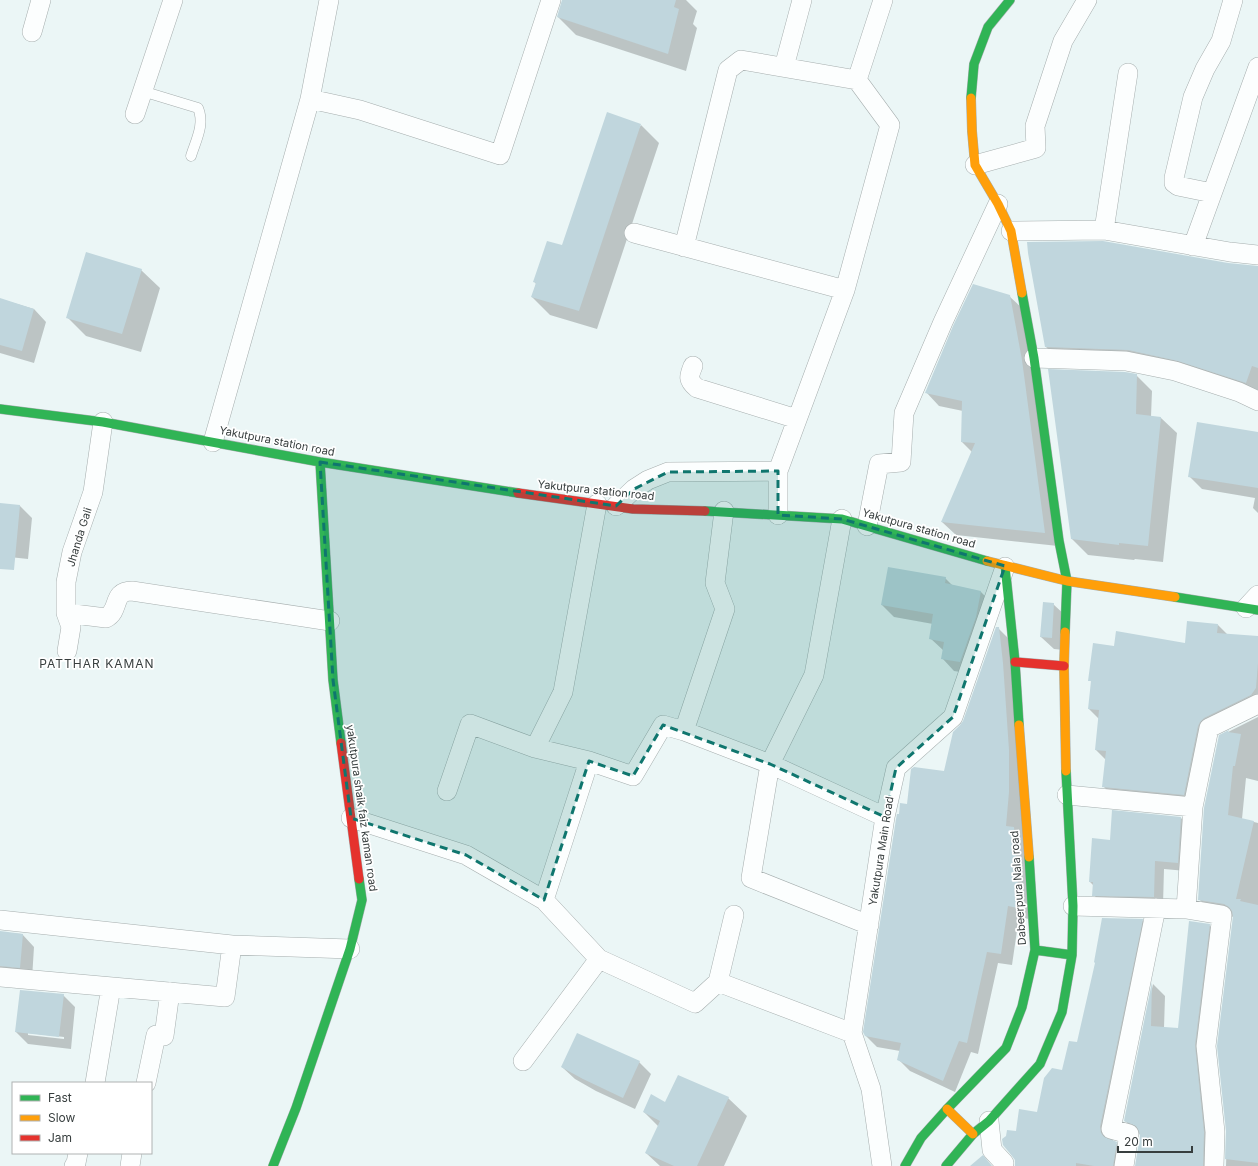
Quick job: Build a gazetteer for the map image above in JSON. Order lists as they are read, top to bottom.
{
  "streets": {
    "street": [
      "Yakutpura station road",
      "Jhanda Gali",
      "yakutpura shaik faiz kaman road",
      "Yakutpura Main Road",
      "Dabeerpura Nala road"
    ]
  },
  "crossings": [
    ["Yakutpura station road", "Jhanda Gali"],
    ["Yakutpura station road", "yakutpura shaik faiz kaman road"],
    ["Yakutpura station road", "Yakutpura Main Road"],
    ["Yakutpura station road", "Dabeerpura Nala road"],
    ["Yakutpura Main Road", "Dabeerpura Nala road"]
  ],
  "districts": ["PATTHAR KAMAN"],
  "legend": ["Fast", "Slow", "Jam"],
  "scale_bar": "20 m"
}
